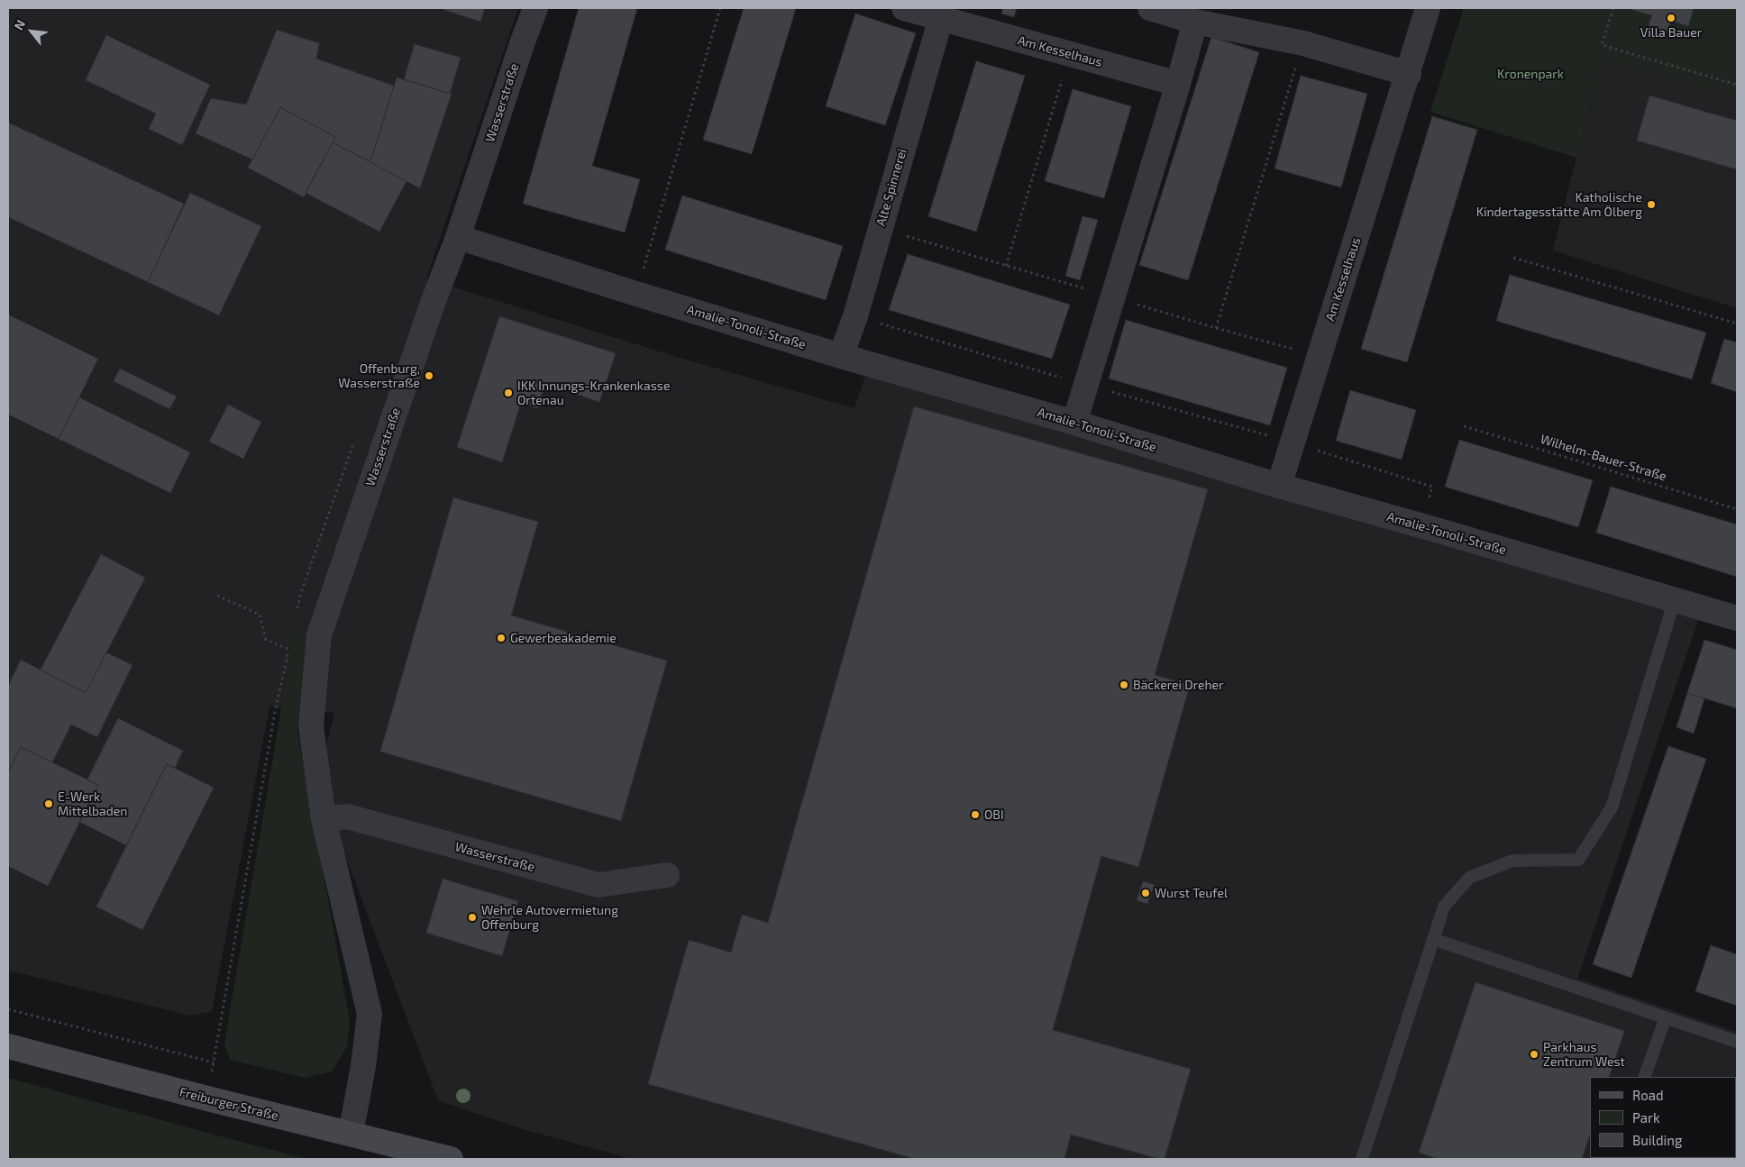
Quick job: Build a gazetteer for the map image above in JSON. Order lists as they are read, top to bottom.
{
  "streets": {
    "main road": ["Freiburger Straße"],
    "street": [
      "Am Kesselhaus",
      "Wasserstraße",
      "Alte Spinnerei",
      "Amalie-Tonoli-Straße"
    ],
    "path": ["Wilhelm-Bauer-Straße"]
  },
  "crossings": [
    ["Am Kesselhaus", "Alte Spinnerei"],
    ["Am Kesselhaus", "Amalie-Tonoli-Straße"],
    ["Wasserstraße", "Amalie-Tonoli-Straße"],
    ["Wasserstraße", "Freiburger Straße"],
    ["Alte Spinnerei", "Amalie-Tonoli-Straße"]
  ],
  "parks": ["Kronenpark"],
  "places": [
    "Villa Bauer",
    "Katholische Kindertagesstätte Am Ölberg",
    "Offenburg, Wasserstraße",
    "IKK Innungs-Krankenkasse Ortenau",
    "Gewerbeakademie",
    "Bäckerei Dreher",
    "E-Werk Mittelbaden",
    "OBI",
    "Wurst Teufel",
    "Wehrle Autovermietung Offenburg",
    "Parkhaus Zentrum West"
  ],
  "legend": ["Road", "Park", "Building"],
  "north": "top left"
}
